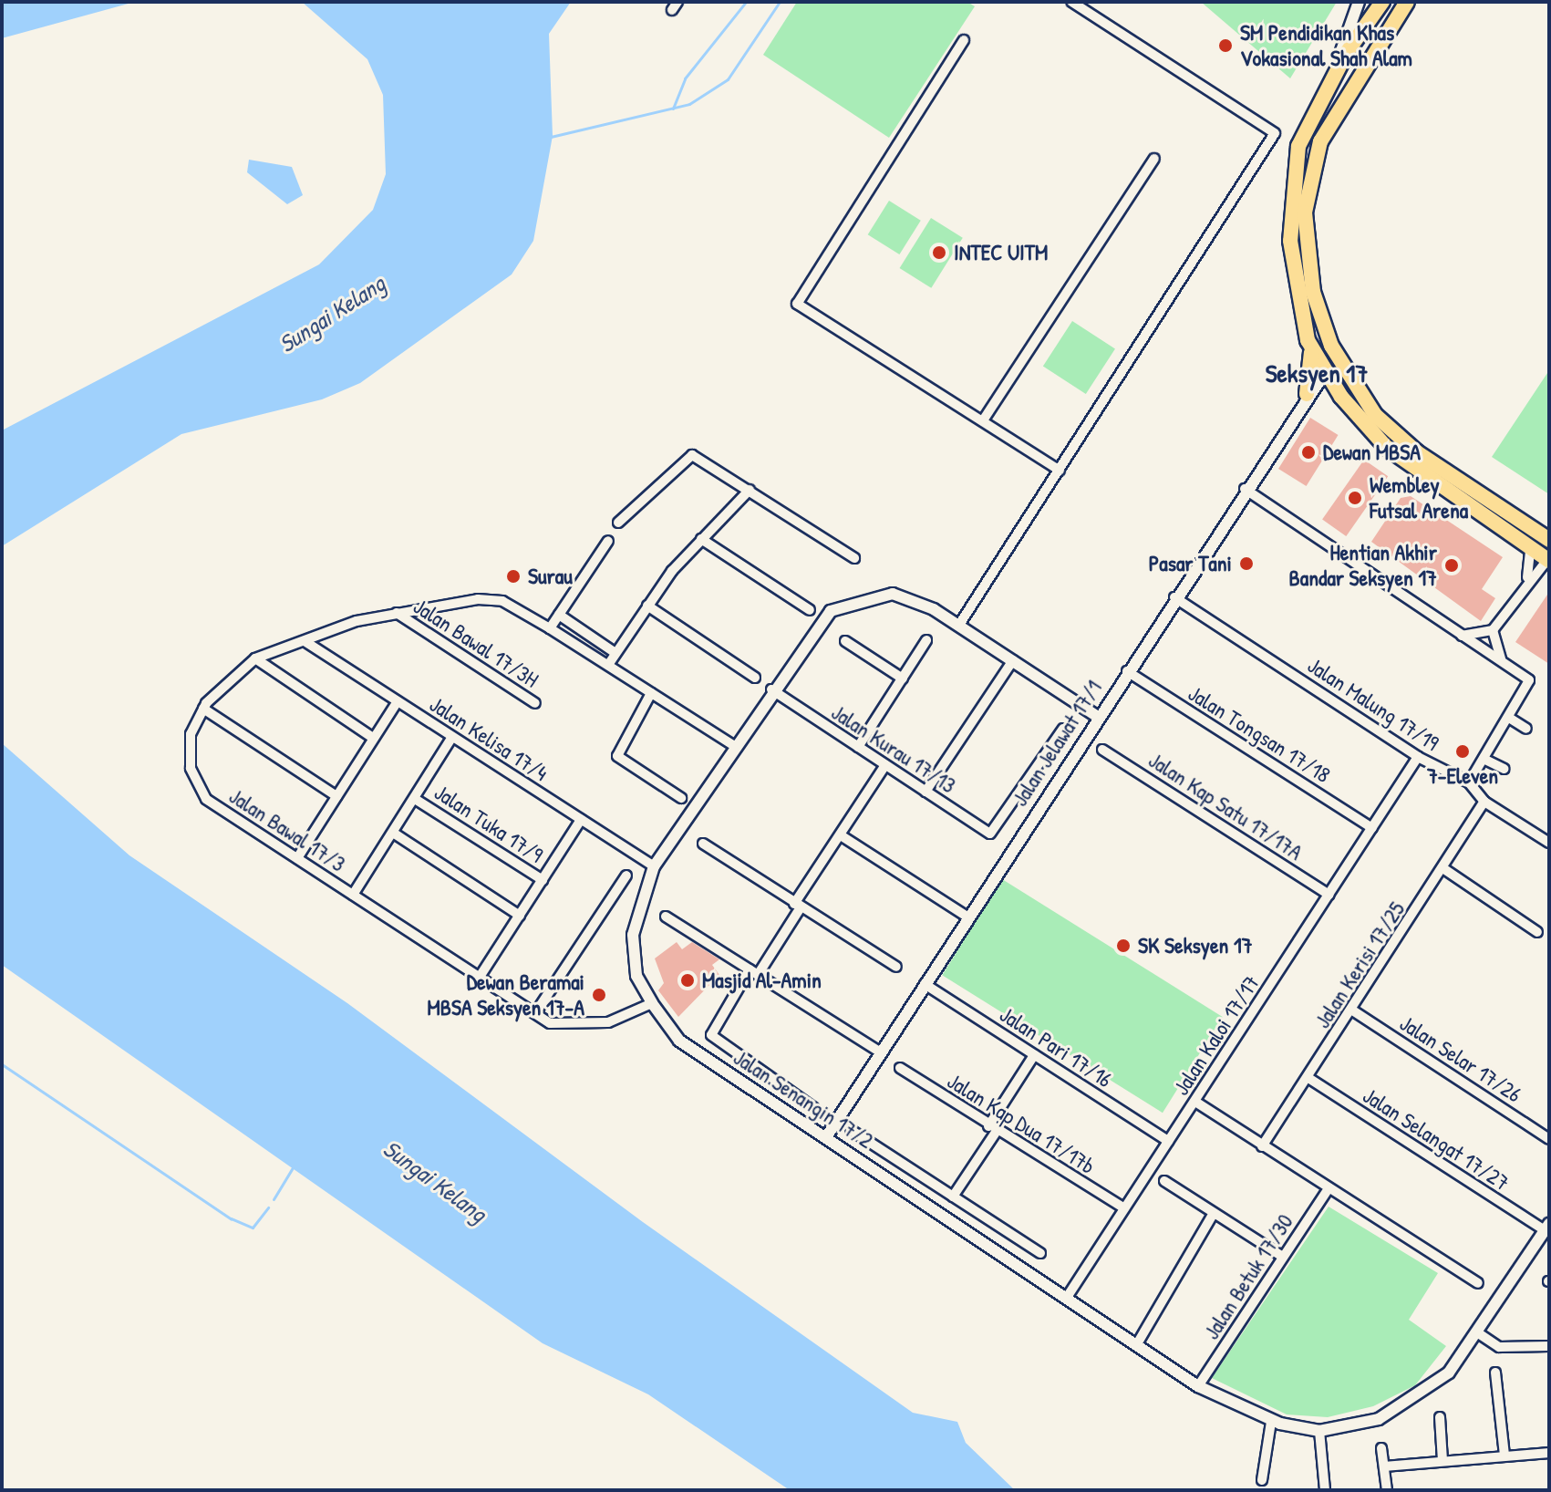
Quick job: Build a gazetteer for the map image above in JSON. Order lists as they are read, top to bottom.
{
  "streets": {
    "street": [
      "Jalan Bawal 17/3H",
      "Jalan Malung 17/19",
      "Jalan Tongsan 17/18",
      "Jalan Kelisa 17/4",
      "Jalan Jelawat 17/1",
      "Jalan Kurau 17/13",
      "Jalan Kap Satu 17/17A",
      "Jalan Tuka 17/9",
      "Jalan Bawal 17/3",
      "Jalan Kerisi 17/25",
      "Jalan Kaloi 17/17",
      "Jalan Pari 17/16",
      "Jalan Selar 17/26",
      "Jalan Senangin 17/2",
      "Jalan Kap Dua 17/17b",
      "Jalan Selangat 17/27",
      "Jalan Betuk 17/30"
    ]
  },
  "crossings": [
    ["Jalan Bawal 17/3H", "Jalan Bawal 17/3"],
    ["Jalan Malung 17/19", "Jalan Jelawat 17/1"],
    ["Jalan Malung 17/19", "Jalan Kerisi 17/25"],
    ["Jalan Malung 17/19", "Jalan Kaloi 17/17"],
    ["Jalan Tongsan 17/18", "Jalan Jelawat 17/1"],
    ["Jalan Tongsan 17/18", "Jalan Kaloi 17/17"],
    ["Jalan Kelisa 17/4", "Jalan Bawal 17/3"],
    ["Jalan Kelisa 17/4", "Jalan Senangin 17/2"],
    ["Jalan Jelawat 17/1", "Jalan Pari 17/16"],
    ["Jalan Jelawat 17/1", "Jalan Senangin 17/2"],
    ["Jalan Kurau 17/13", "Jalan Senangin 17/2"],
    ["Jalan Kap Satu 17/17A", "Jalan Kaloi 17/17"],
    ["Jalan Bawal 17/3", "Jalan Senangin 17/2"],
    ["Jalan Kerisi 17/25", "Jalan Selar 17/26"],
    ["Jalan Kerisi 17/25", "Jalan Selangat 17/27"],
    ["Jalan Kaloi 17/17", "Jalan Pari 17/16"],
    ["Jalan Kaloi 17/17", "Jalan Senangin 17/2"],
    ["Jalan Kaloi 17/17", "Jalan Kap Dua 17/17b"],
    ["Jalan Senangin 17/2", "Jalan Selangat 17/27"],
    ["Jalan Senangin 17/2", "Jalan Betuk 17/30"]
  ],
  "districts": ["Seksyen 17"],
  "water": ["Sungai Kelang"],
  "places": [
    "SM Pendidikan Khas Vokasional Shah Alam",
    "INTEC UITM",
    "Dewan MBSA",
    "Wembley Futsal Arena",
    "Pasar Tani",
    "Hentian Akhir Bandar Seksyen 17",
    "Surau",
    "7-Eleven",
    "SK Seksyen 17",
    "Masjid Al-Amin",
    "Dewan Beramai MBSA Seksyen 17-A"
  ]
}
